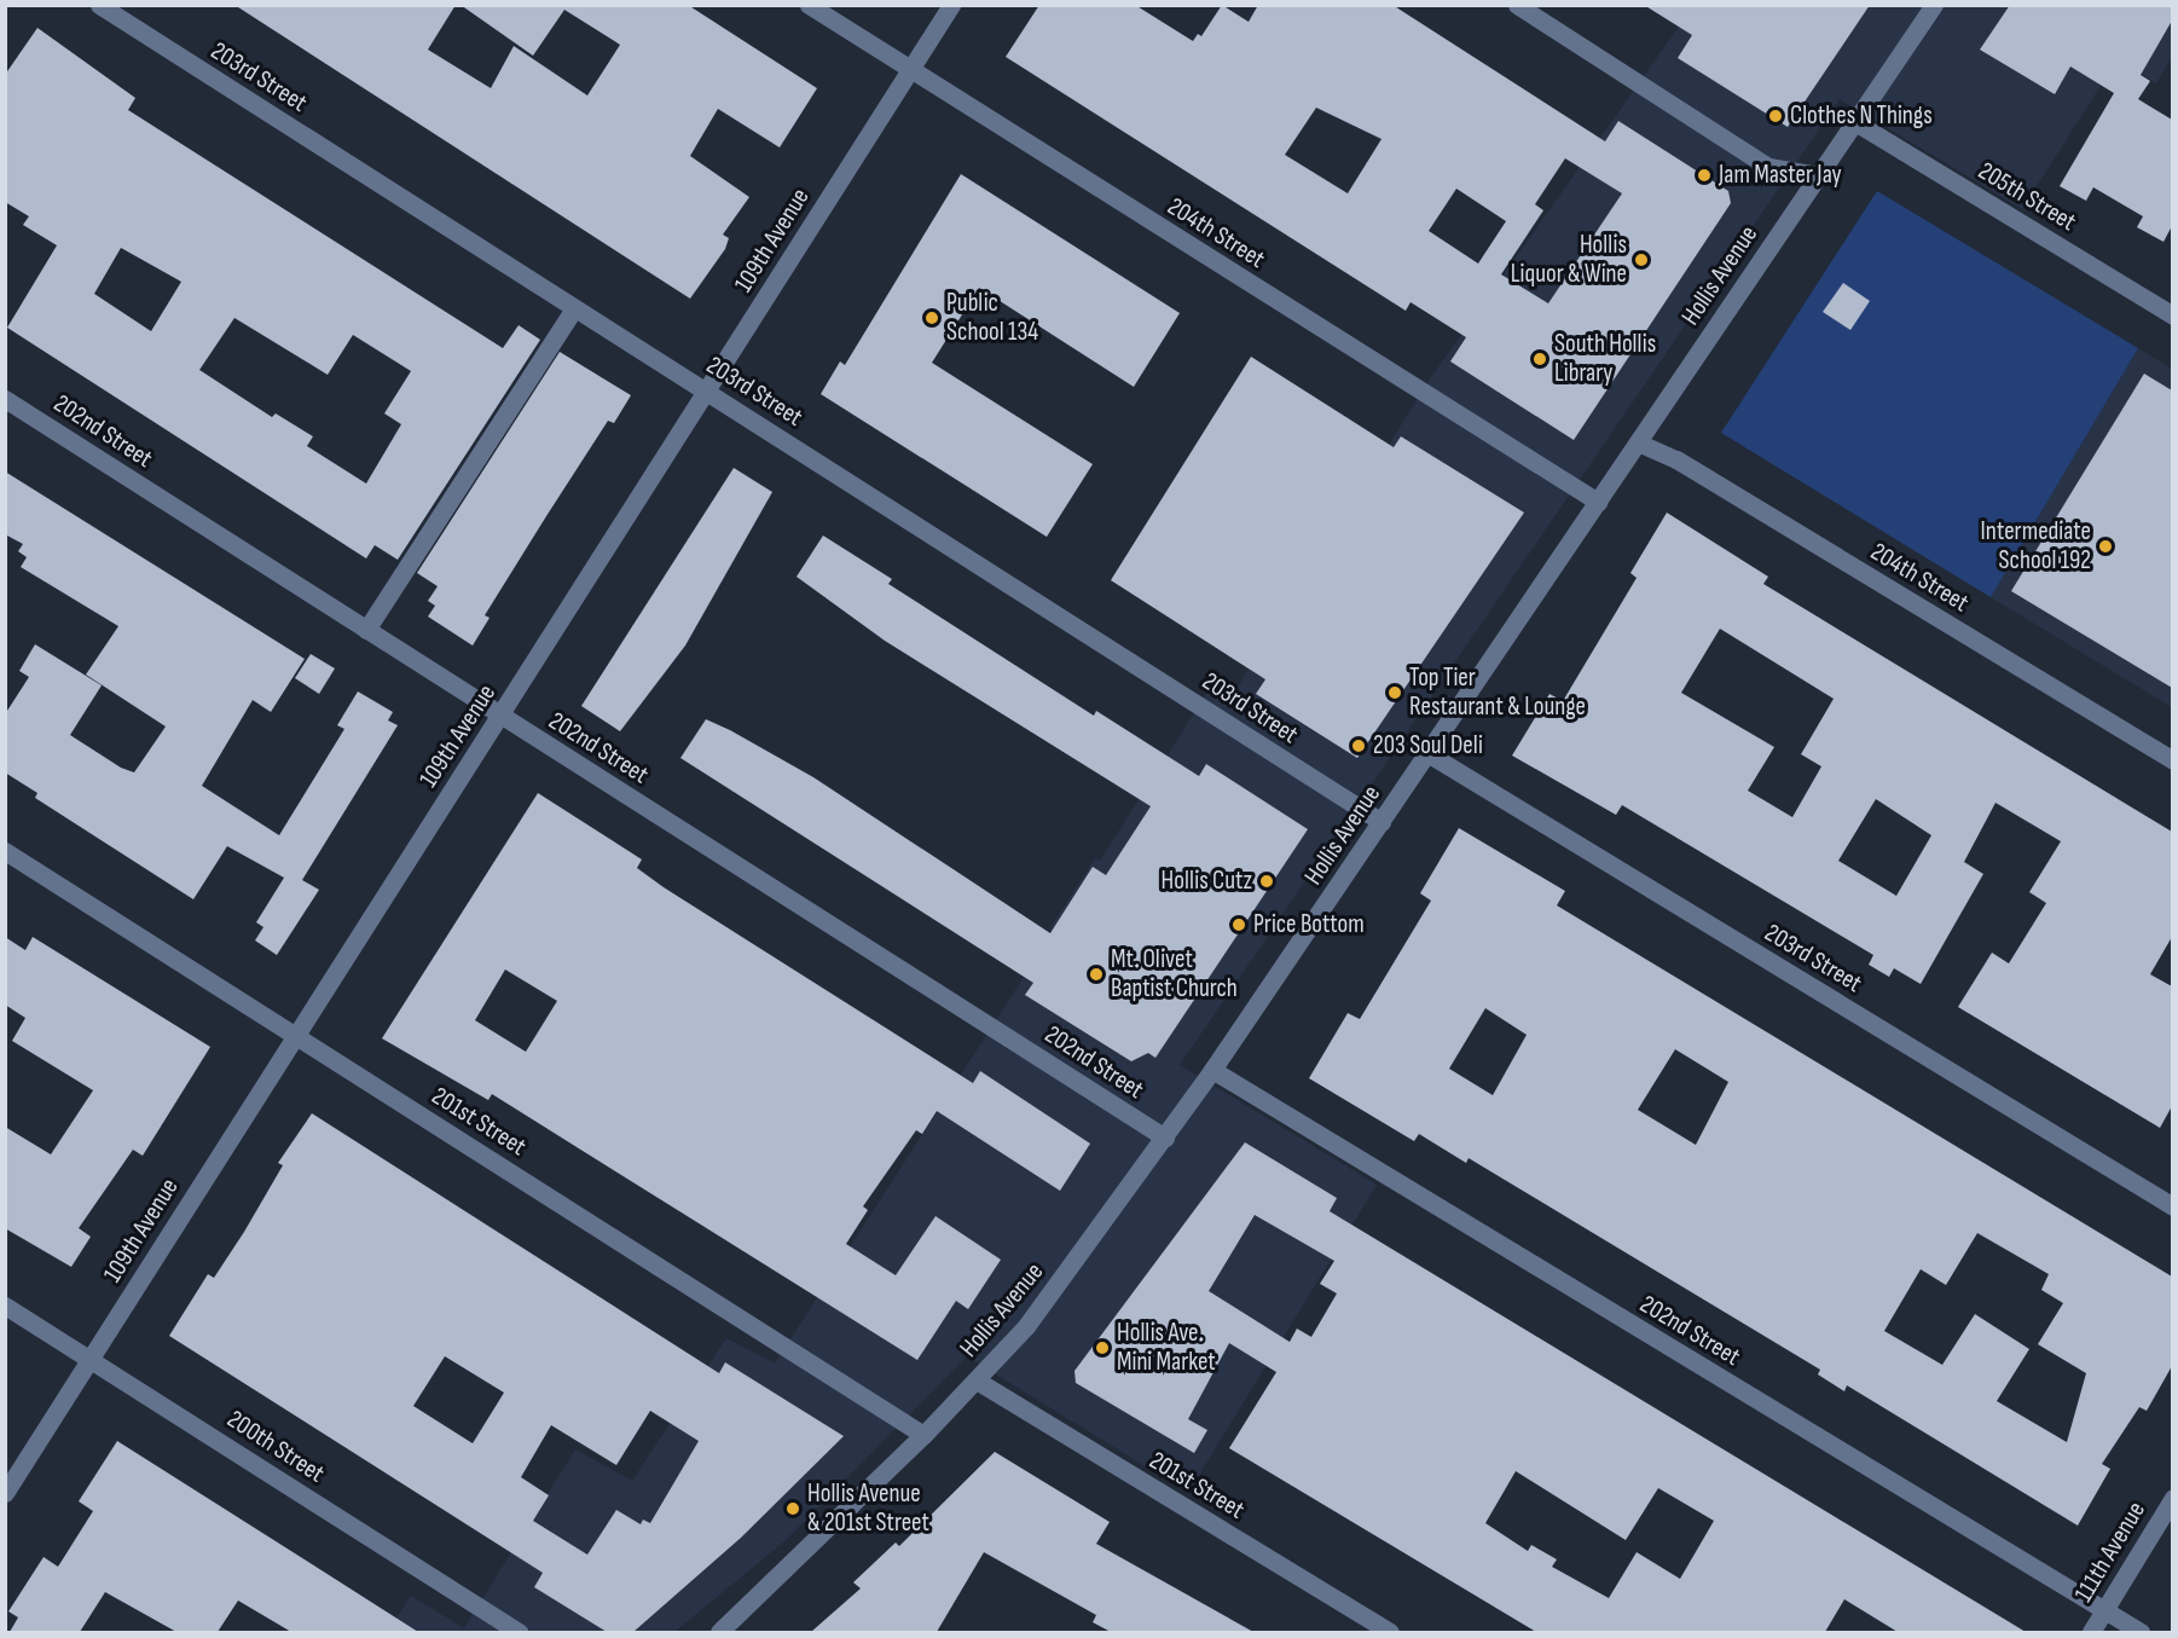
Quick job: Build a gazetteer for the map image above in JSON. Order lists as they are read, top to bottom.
{
  "streets": {
    "street": [
      "203rd Street",
      "205th Street",
      "204th Street",
      "109th Avenue",
      "Hollis Avenue",
      "202nd Street",
      "201st Street",
      "200th Street",
      "111th Avenue"
    ]
  },
  "crossings": [
    ["203rd Street", "109th Avenue"],
    ["203rd Street", "Hollis Avenue"],
    ["205th Street", "Hollis Avenue"],
    ["204th Street", "109th Avenue"],
    ["204th Street", "Hollis Avenue"],
    ["109th Avenue", "202nd Street"],
    ["109th Avenue", "201st Street"],
    ["109th Avenue", "200th Street"],
    ["Hollis Avenue", "202nd Street"],
    ["Hollis Avenue", "201st Street"],
    ["202nd Street", "111th Avenue"]
  ],
  "places": [
    "Clothes N Things",
    "Jam Master Jay",
    "Hollis Liquor & Wine",
    "Public School 134",
    "South Hollis Library",
    "Intermediate School 192",
    "Top Tier Restaurant & Lounge",
    "203 Soul Deli",
    "Hollis Cutz",
    "Price Bottom",
    "Mt. Olivet Baptist Church",
    "Hollis Ave. Mini Market",
    "Hollis Avenue & 201st Street"
  ]
}
